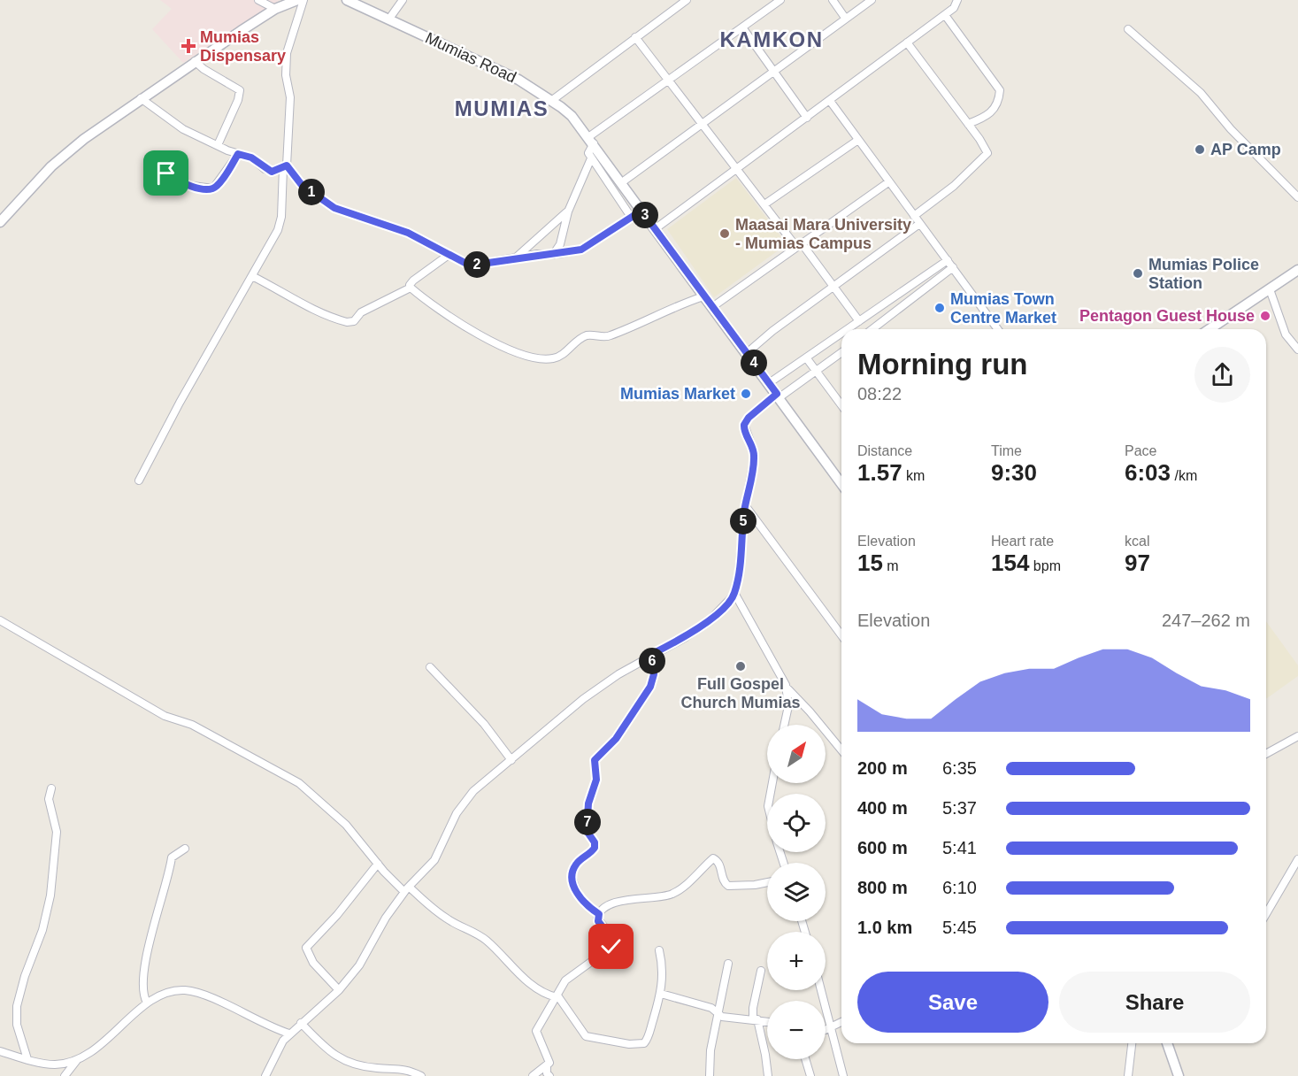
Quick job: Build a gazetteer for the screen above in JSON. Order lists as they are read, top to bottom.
{
  "streets": {
    "street": ["Mumias Road"]
  },
  "districts": ["KAMKON", "MUMIAS"],
  "places": {
    "health": ["Mumias Dispensary"],
    "other": [
      "AP Camp",
      "Maasai Mara University - Mumias Campus",
      "Mumias Police Station",
      "Mumias Town Centre Market",
      "Pentagon Guest House",
      "Mumias Market",
      "Full Gospel Church Mumias"
    ]
  },
  "north": "top right",
  "page": {
    "pins": [
      "1",
      "3",
      "2",
      "4",
      "5",
      "6",
      "7"
    ],
    "heading": ["Morning run", "08:22"],
    "stats": [
      ["Distance", "1.57 km"],
      ["Time", "9:30"],
      ["Pace", "6:03 /km"],
      ["Elevation", "15 m"],
      ["Heart rate", "154 bpm"],
      ["kcal", "97"]
    ],
    "chart": ["Elevation", "247–262 m"],
    "map_buttons": ["+", "−"],
    "list": [
      {
        "name": "200 m",
        "note": "6:35"
      },
      {
        "name": "400 m",
        "note": "5:37"
      },
      {
        "name": "600 m",
        "note": "5:41"
      },
      {
        "name": "800 m",
        "note": "6:10"
      },
      {
        "name": "1.0 km",
        "note": "5:45"
      }
    ],
    "buttons": ["Save", "Share"]
  }
}
